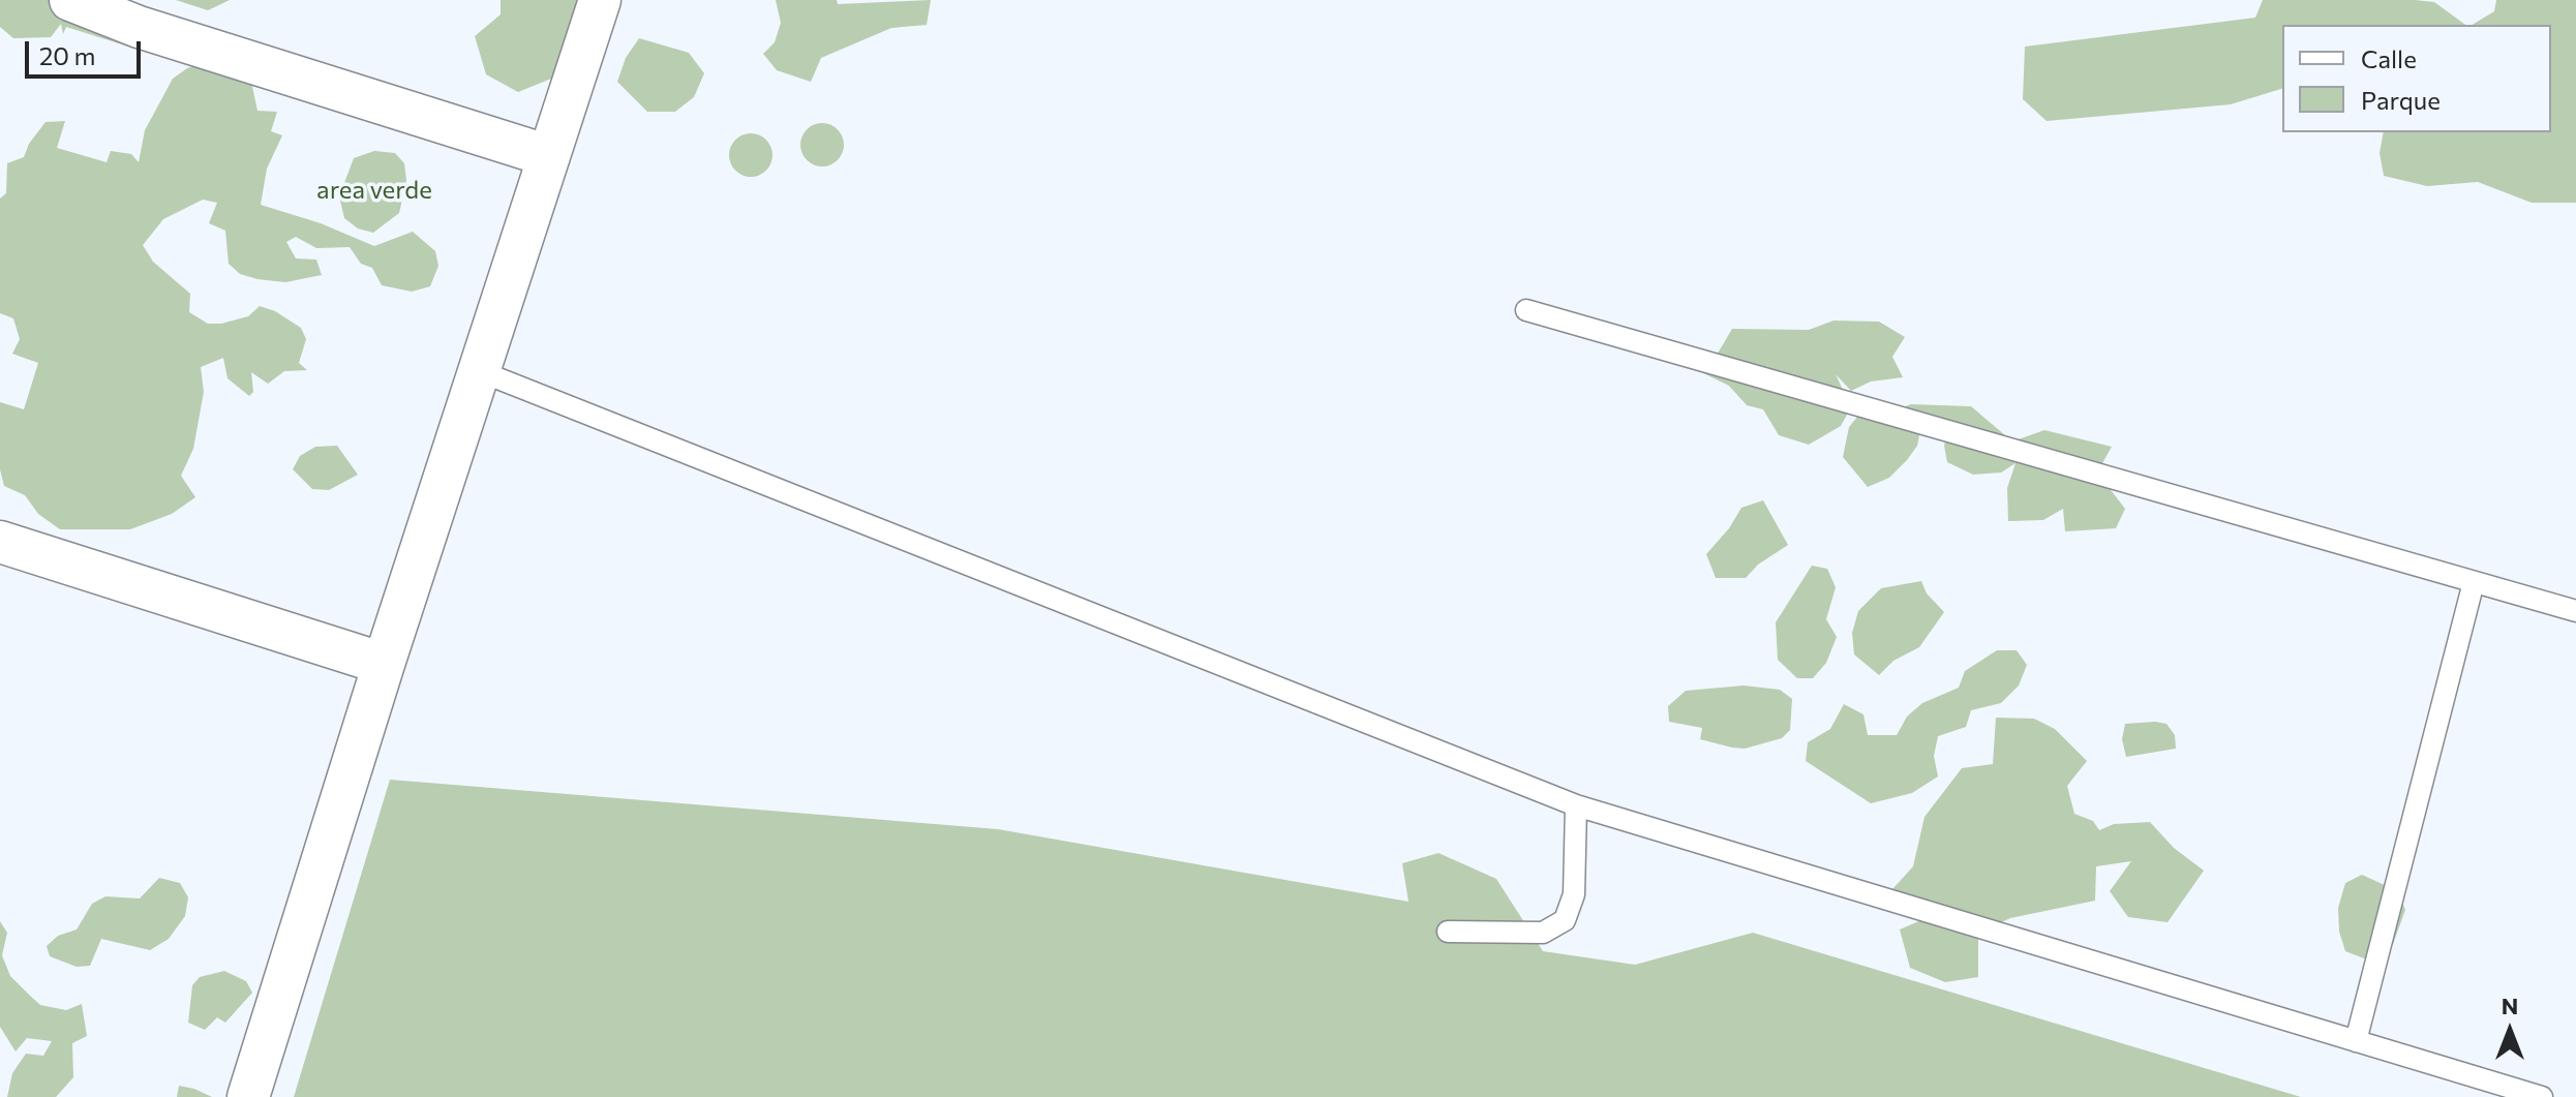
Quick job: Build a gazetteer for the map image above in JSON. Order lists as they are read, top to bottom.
{
  "parks": ["area verde"],
  "legend": ["Calle", "Parque"],
  "scale_bar": "20 m",
  "north": "top"
}
